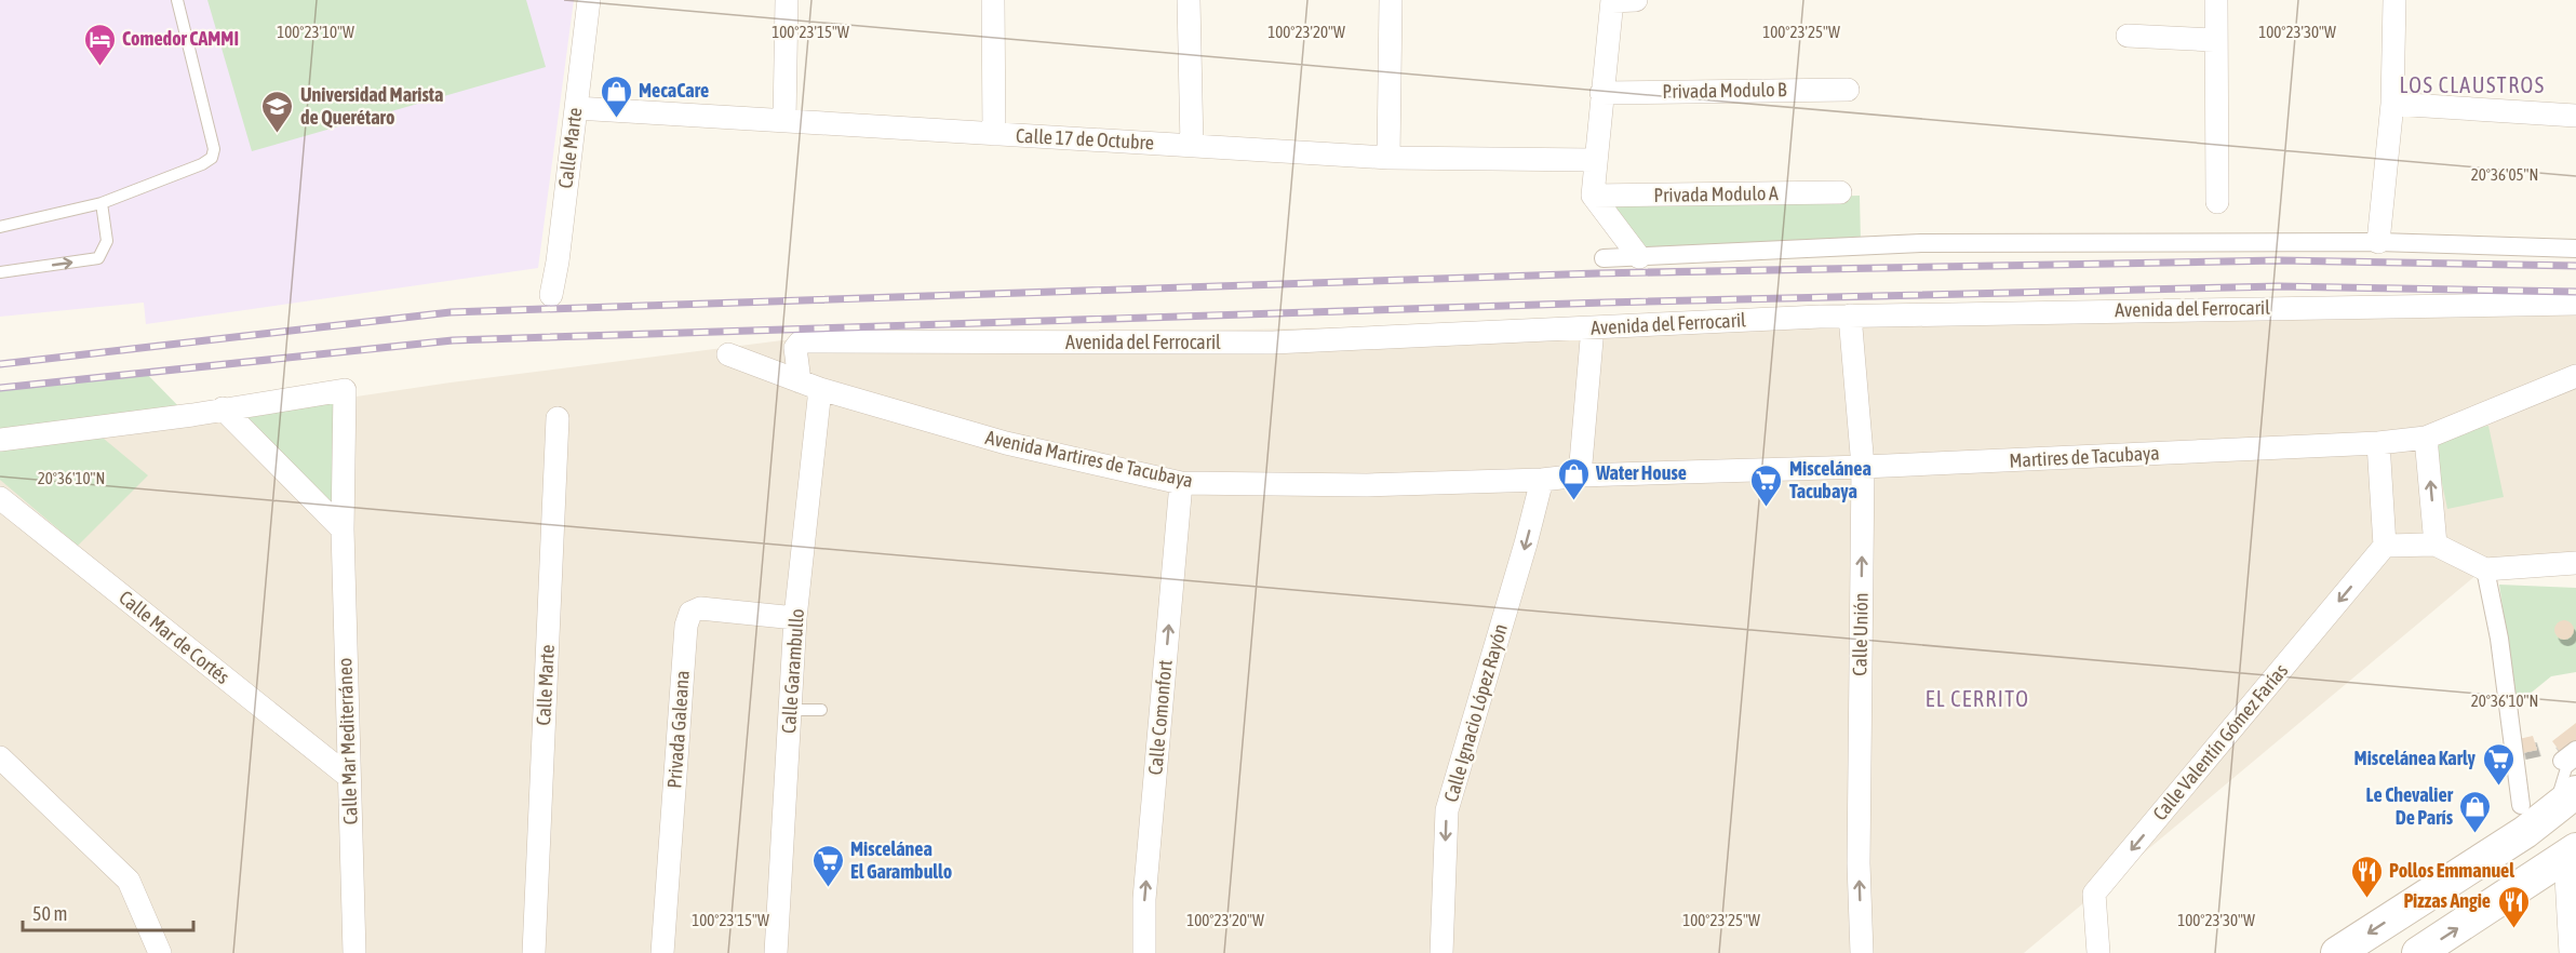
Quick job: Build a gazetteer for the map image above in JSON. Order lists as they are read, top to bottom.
{
  "streets": {
    "street": [
      "Privada Modulo B",
      "Calle 17 de Octubre",
      "Calle Marte",
      "Privada Modulo A",
      "Avenida del Ferrocaril",
      "Martires de Tacubaya",
      "Avenida Martires de Tacubaya",
      "Calle Unión",
      "Calle Mar de Cortés",
      "Calle Garambullo",
      "Calle Ignacio López Rayón",
      "Calle Comonfort",
      "Privada Galeana",
      "Calle Mar Mediterráneo",
      "Calle Valentín Gómez Farías"
    ]
  },
  "crossings": [
    ["Calle 17 de Octubre", "Calle Marte"],
    ["Avenida del Ferrocaril", "Avenida Martires de Tacubaya"],
    ["Avenida del Ferrocaril", "Calle Unión"],
    ["Avenida del Ferrocaril", "Calle Garambullo"],
    ["Martires de Tacubaya", "Avenida Martires de Tacubaya"],
    ["Martires de Tacubaya", "Calle Unión"],
    ["Avenida Martires de Tacubaya", "Calle Garambullo"],
    ["Avenida Martires de Tacubaya", "Calle Ignacio López Rayón"],
    ["Avenida Martires de Tacubaya", "Calle Comonfort"],
    ["Calle Mar de Cortés", "Calle Mar Mediterráneo"],
    ["Calle Garambullo", "Privada Galeana"]
  ],
  "one_way": [
    "Calle Unión",
    "Calle Ignacio López Rayón",
    "Calle Comonfort",
    "Calle Valentín Gómez Farías"
  ],
  "districts": ["LOS CLAUSTROS", "EL CERRITO"],
  "places": {
    "hotel": ["Comedor CAMMI"],
    "shop": ["MecaCare", "Water House", "Le Chevalier De París"],
    "school or university": ["Universidad Marista de Querétaro"],
    "supermarket": ["Miscelánea Tacubaya", "Miscelánea Karly", "Miscelánea El Garambullo"],
    "restaurant": ["Pollos Emmanuel", "Pizzas Angie"]
  },
  "scale_bar": "50 m",
  "coordinates": [
    "100°23'10\"W",
    "100°23'15\"W",
    "100°23'20\"W",
    "100°23'25\"W",
    "100°23'30\"W",
    "20°36'05\"N",
    "20°36'10\"N"
  ]
}
